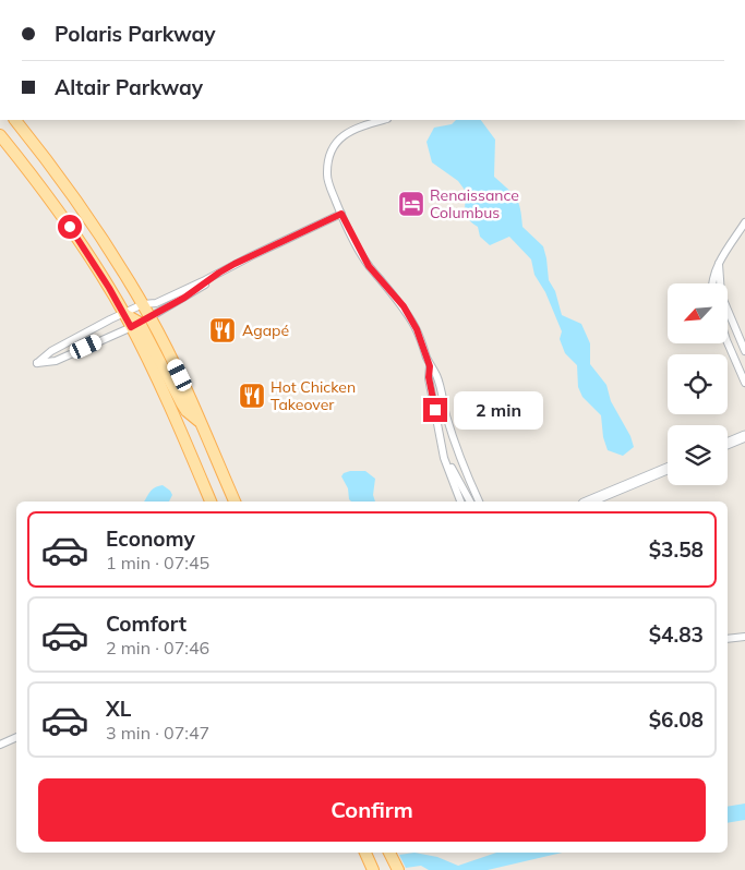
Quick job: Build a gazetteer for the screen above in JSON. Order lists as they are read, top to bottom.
{
  "places": {
    "hotel": ["Renaissance Columbus"],
    "restaurant": ["Agapé", "Hot Chicken Takeover"]
  },
  "north": "bottom left",
  "page": {
    "banner": ["Polaris Parkway", "Altair Parkway"],
    "bubble": "2 min",
    "list": [
      {
        "name": "Economy",
        "note": "1 min · 07:45",
        "value": "$3.58"
      },
      {
        "name": "Comfort",
        "note": "2 min · 07:46",
        "value": "$4.83"
      },
      {
        "name": "XL",
        "note": "3 min · 07:47",
        "value": "$6.08"
      }
    ],
    "buttons": "Confirm"
  }
}
